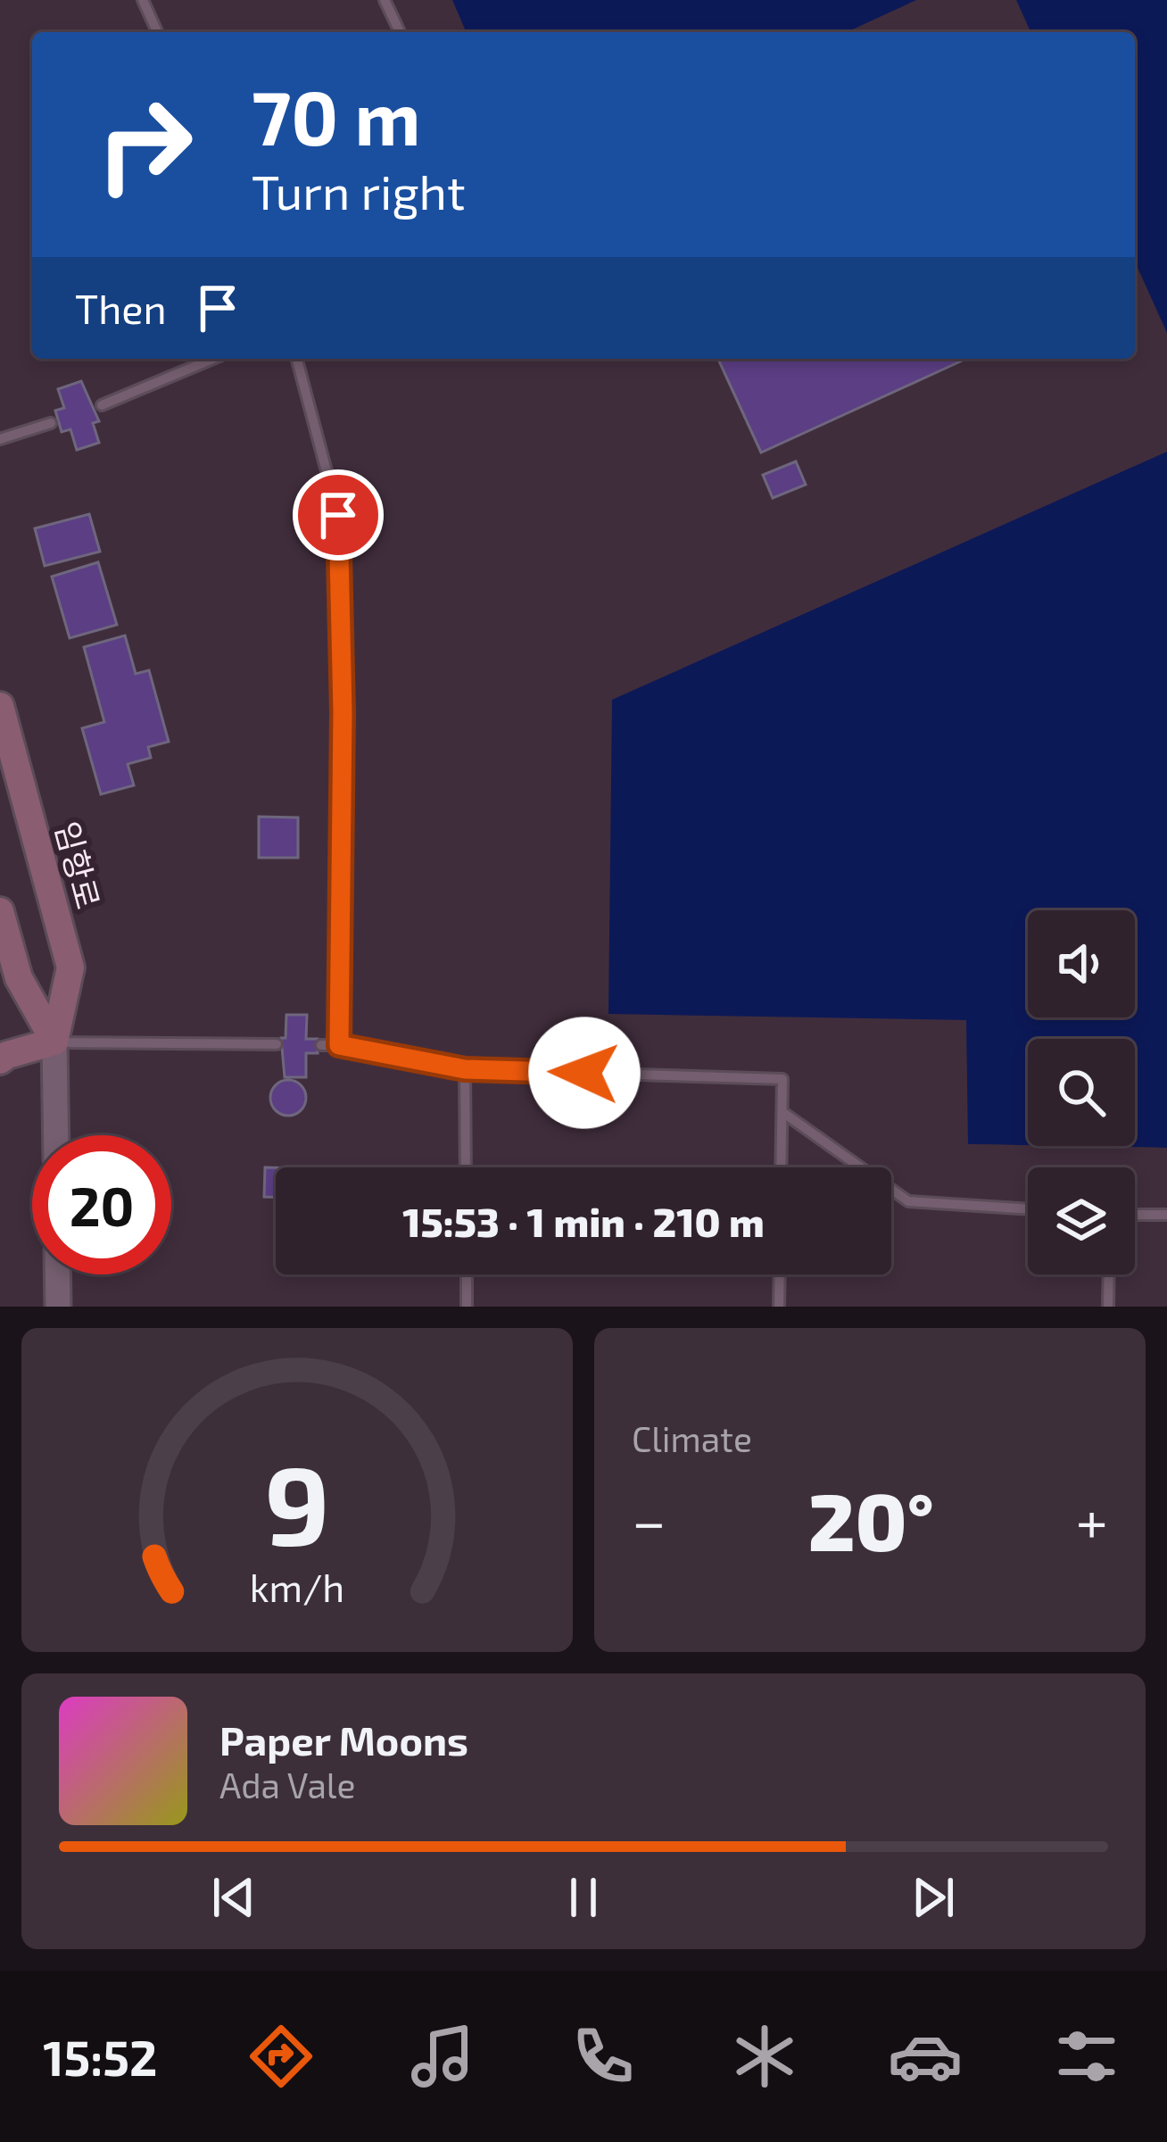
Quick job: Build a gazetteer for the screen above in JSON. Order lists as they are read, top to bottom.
{
  "streets": {
    "main road": ["임항로"]
  },
  "page": {
    "turn": ["70 m", "Turn right"],
    "then": "Then",
    "limit": "20",
    "trip": "15:53 · 1 min · 210 m",
    "tile": "Climate",
    "heat": ["−", "20°", "+"],
    "song": ["Paper Moons", "Ada Vale"],
    "tabs": "15:52",
    "gauge": ["9", "km/h"]
  }
}
